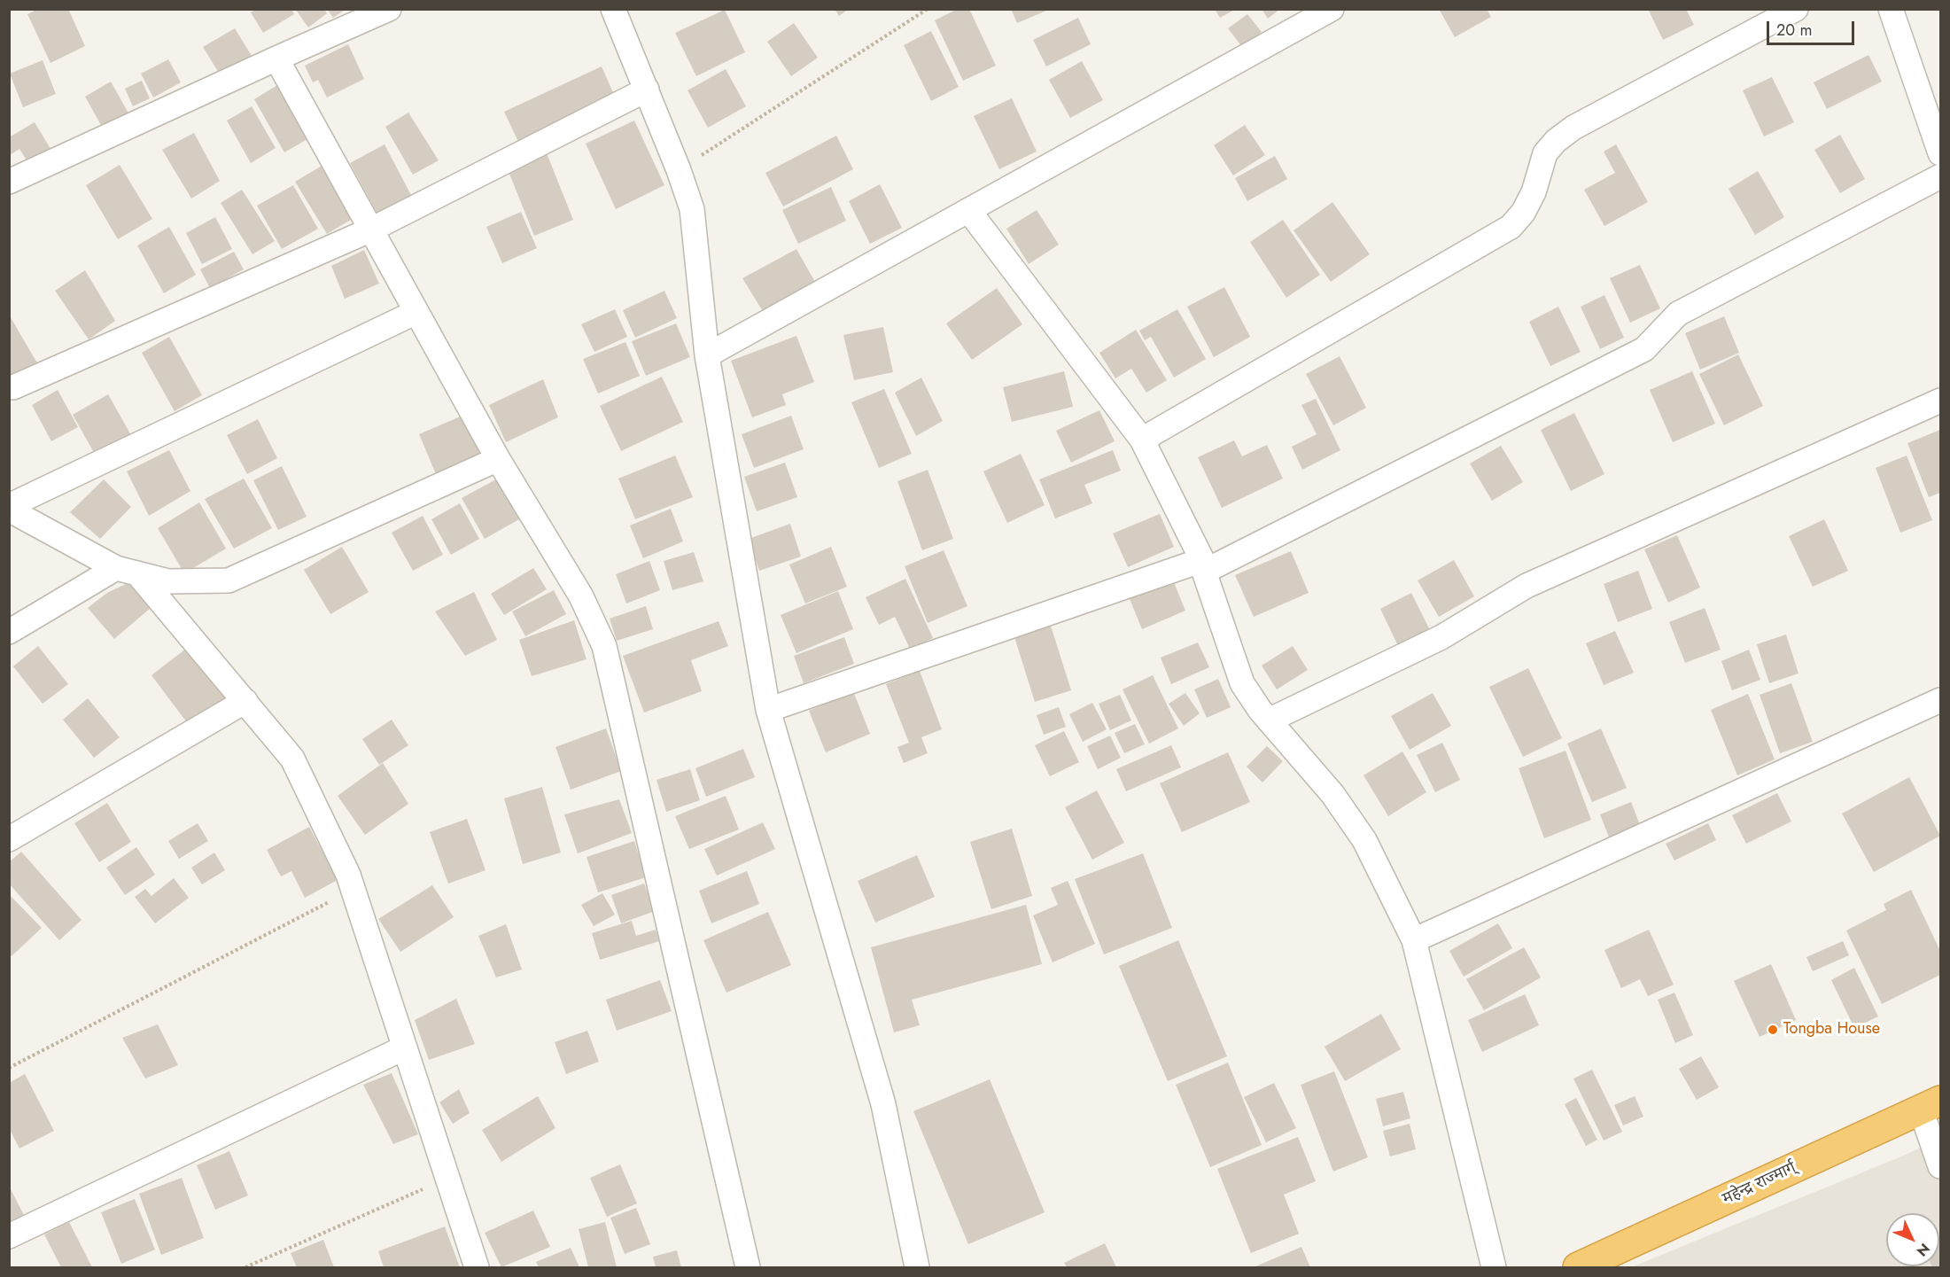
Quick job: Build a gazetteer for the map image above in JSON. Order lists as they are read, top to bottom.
{
  "streets": {
    "highway": ["महेन्द्र राज्मार्ग्"]
  },
  "places": ["Tongba House"],
  "scale_bar": "20 m",
  "north": "bottom right"
}
